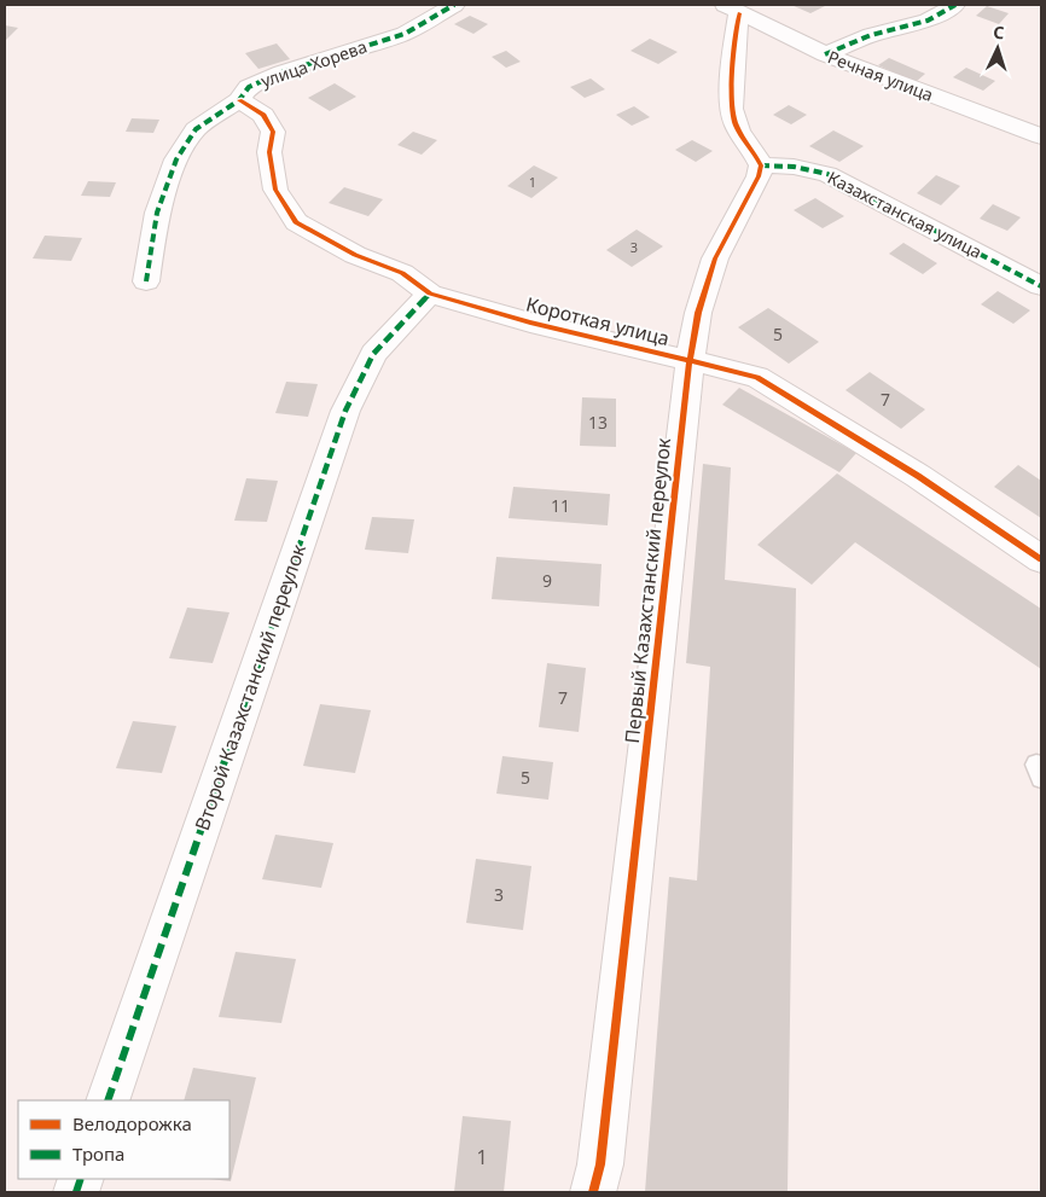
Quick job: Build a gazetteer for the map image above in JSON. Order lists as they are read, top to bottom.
{
  "streets": {
    "street": [
      "улица Хорева",
      "Речная улица",
      "Казахстанская улица",
      "Короткая улица",
      "Первый Казахстанский переулок",
      "Второй Казахстанский переулок"
    ]
  },
  "crossings": [
    ["улица Хорева", "Короткая улица"],
    ["Казахстанская улица", "Первый Казахстанский переулок"],
    ["Короткая улица", "Первый Казахстанский переулок"],
    ["Короткая улица", "Второй Казахстанский переулок"]
  ],
  "house_numbers": [
    "1",
    "3",
    "5",
    "7",
    "13",
    "11",
    "9",
    "7",
    "5",
    "3",
    "1"
  ],
  "legend": ["Велодорожка", "Тропа"],
  "north": "top"
}
